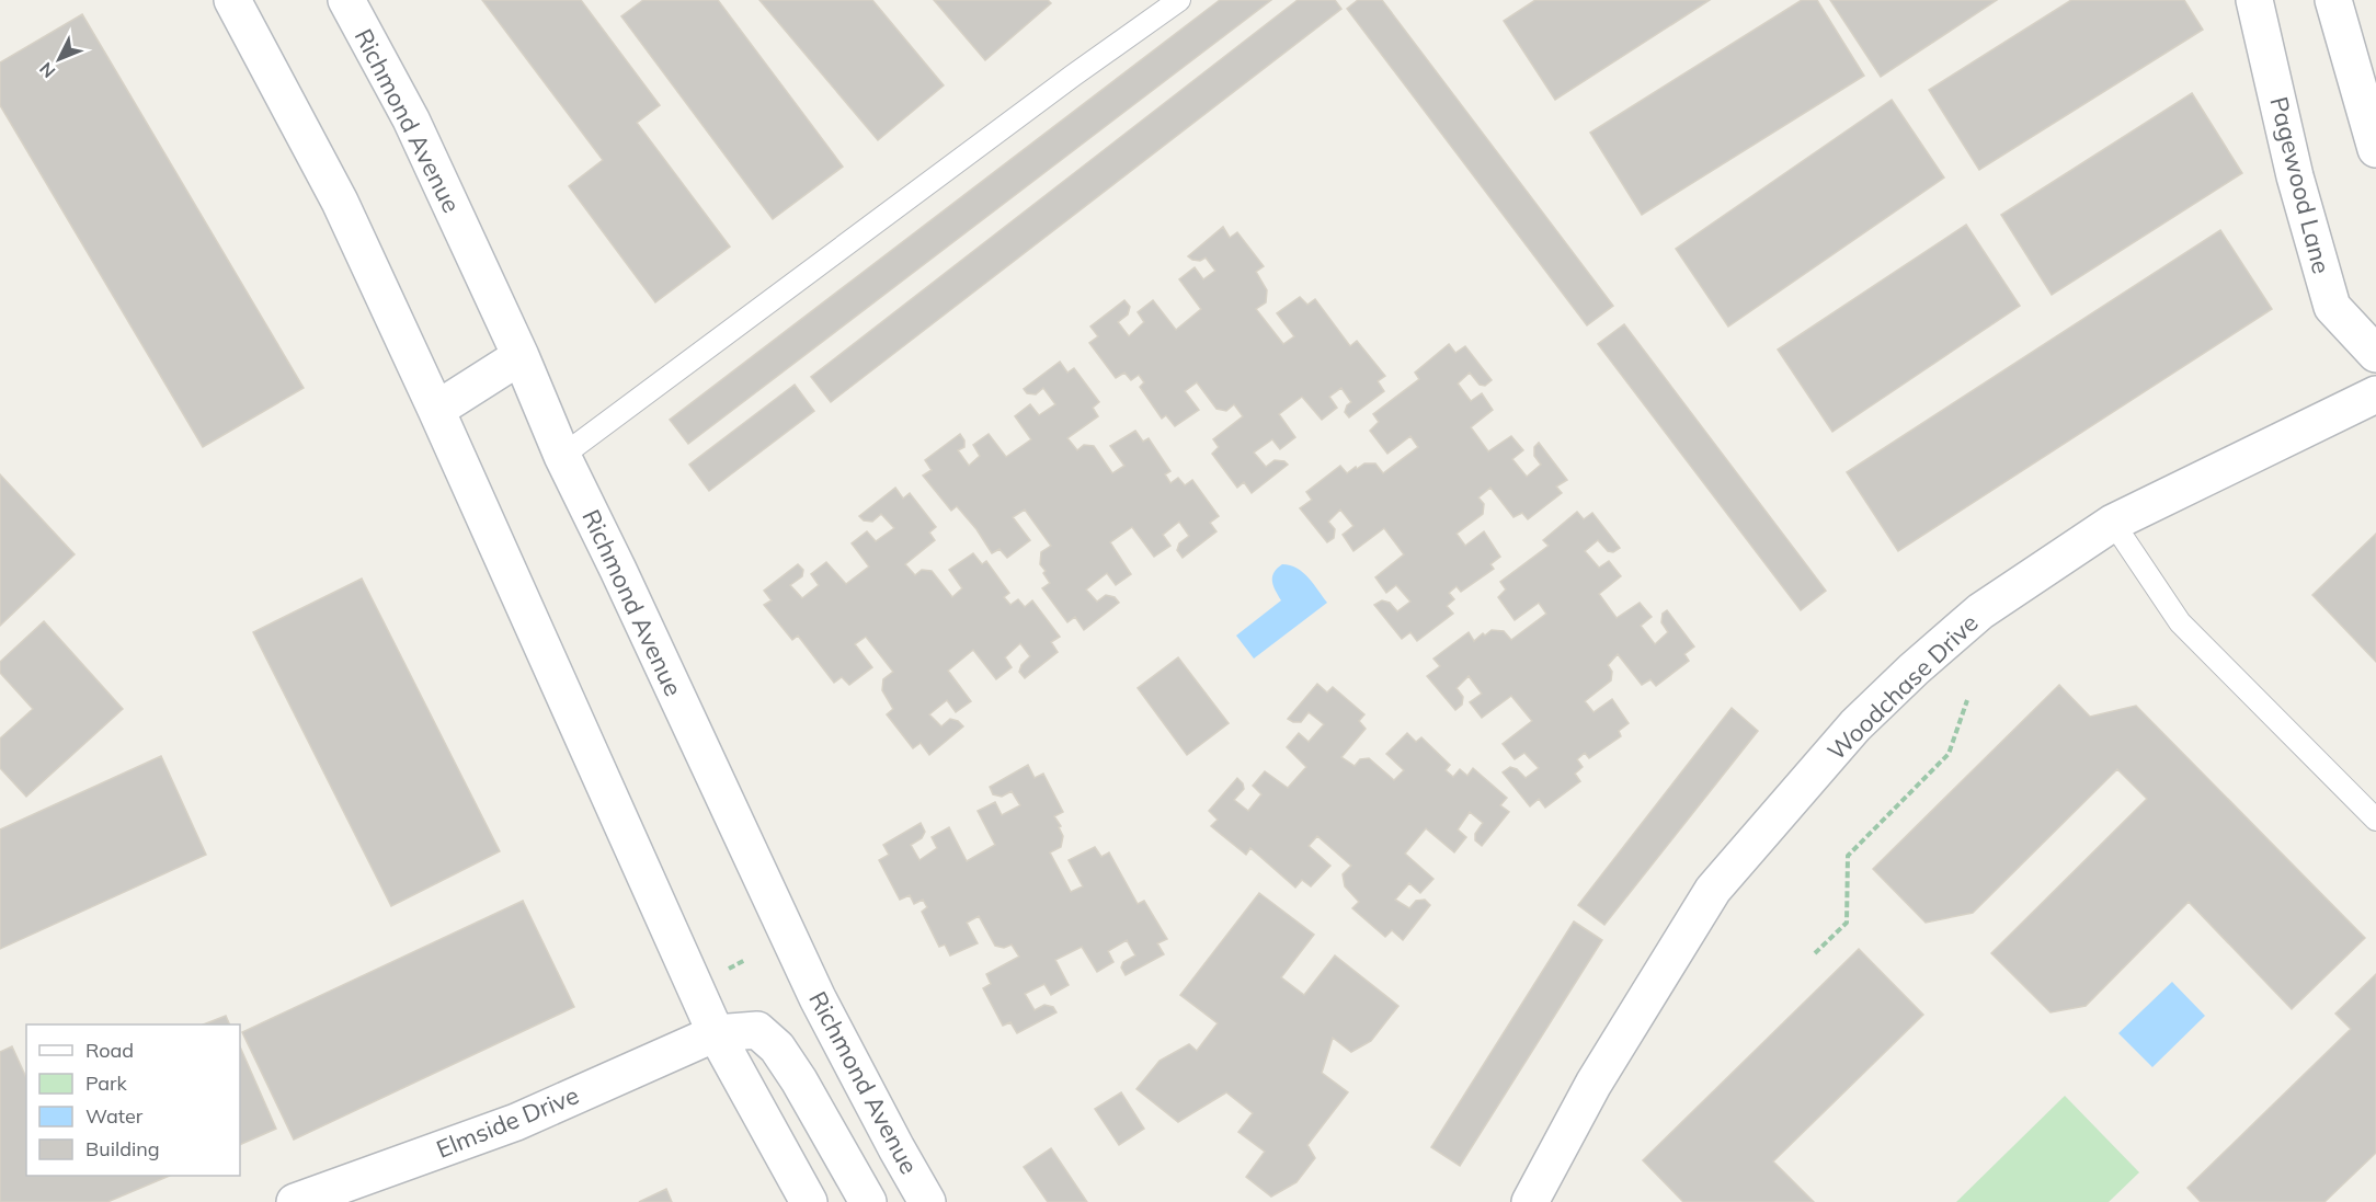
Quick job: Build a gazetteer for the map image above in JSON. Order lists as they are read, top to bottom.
{
  "streets": {
    "main road": [
      "Richmond Avenue",
      "Pagewood Lane",
      "Woodchase Drive",
      "Elmside Drive"
    ]
  },
  "legend": [
    "Road",
    "Park",
    "Water",
    "Building"
  ],
  "north": "bottom left"
}
